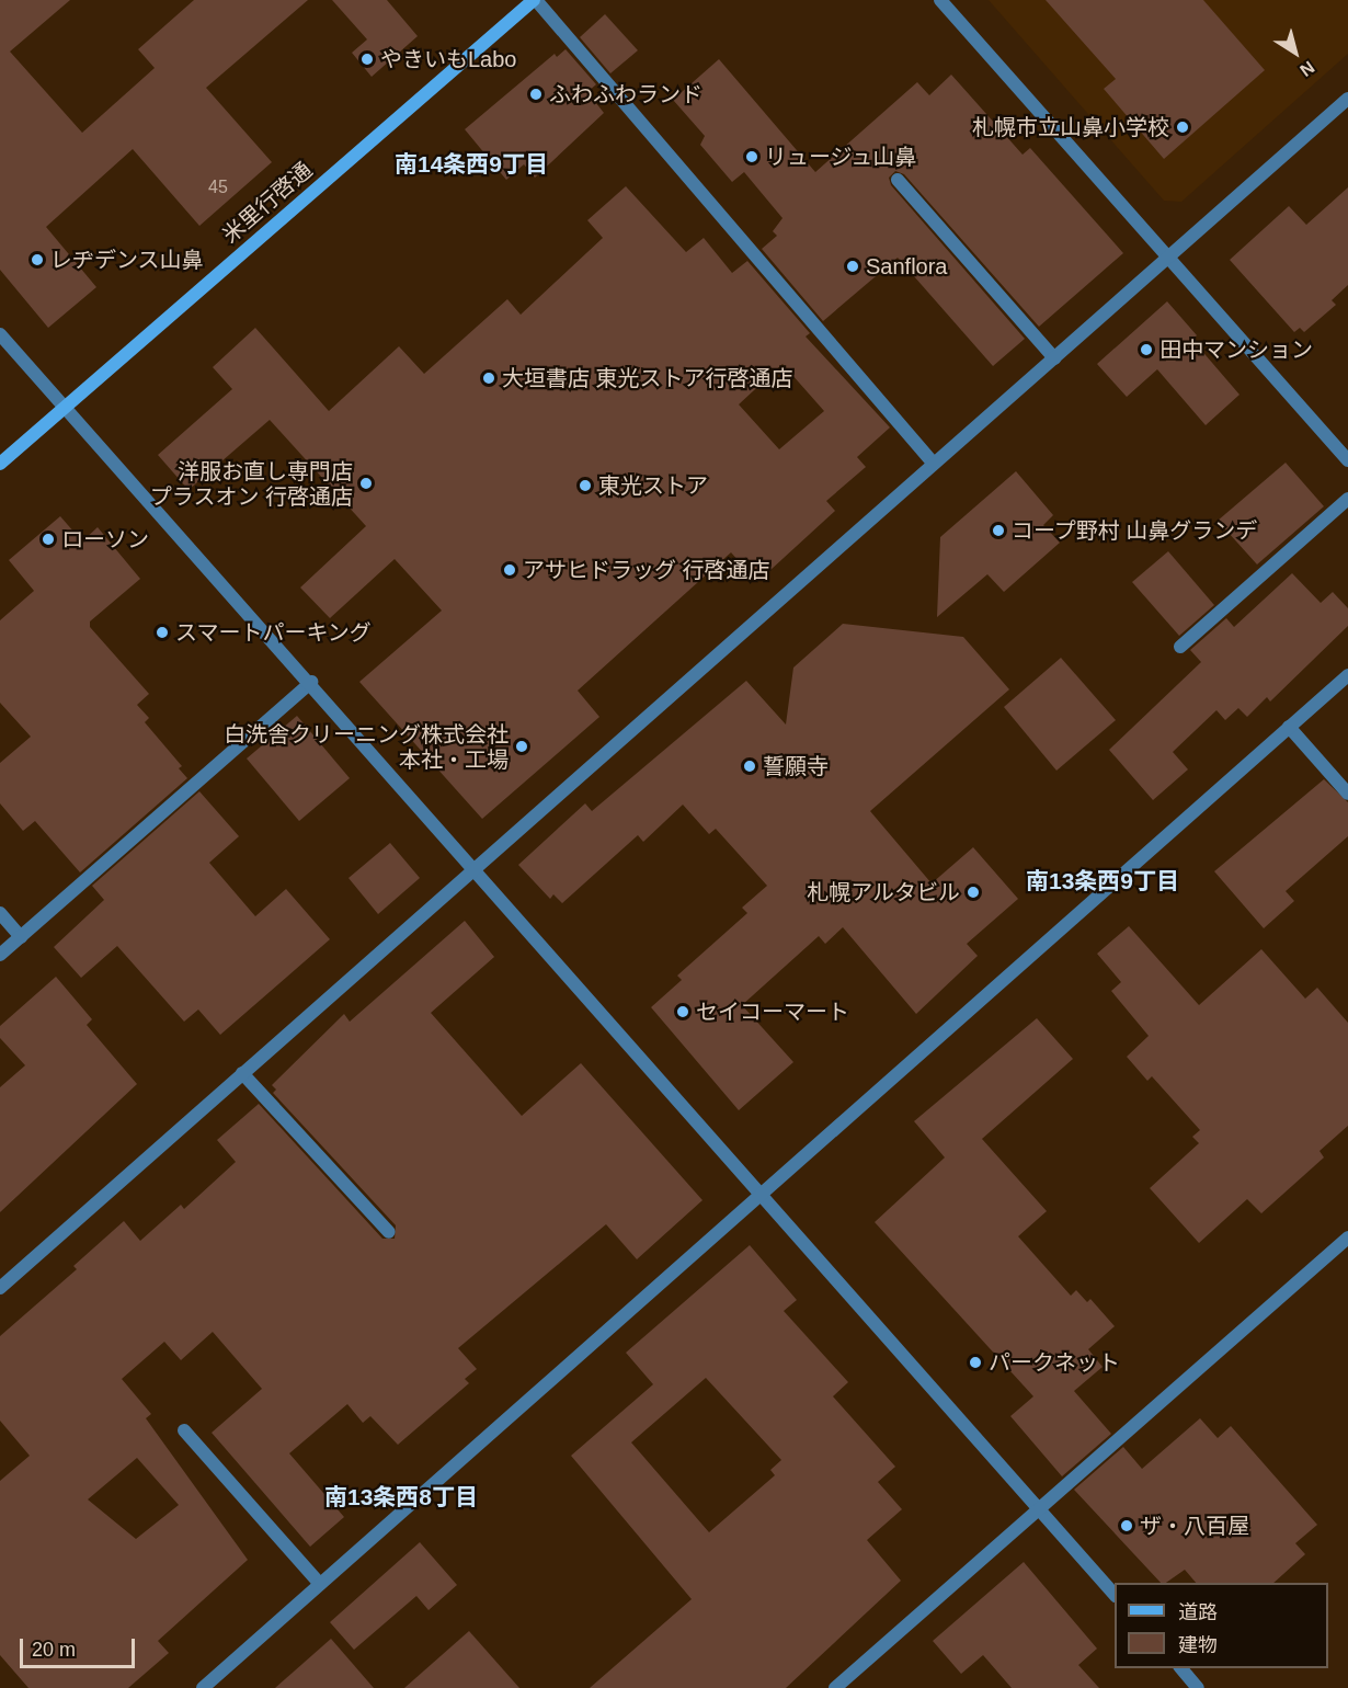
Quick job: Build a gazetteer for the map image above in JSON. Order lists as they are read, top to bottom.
{
  "streets": {
    "street": ["米里行啓通"]
  },
  "districts": ["南14条西9丁目", "南13条西9丁目", "南13条西8丁目"],
  "places": [
    "やきいもLabo",
    "ふわふわランド",
    "札幌市立山鼻小学校",
    "リュージュ山鼻",
    "レヂデンス山鼻",
    "Sanflora",
    "田中マンション",
    "大垣書店 東光ストア行啓通店",
    "洋服お直し専門店 プラスオン 行啓通店",
    "東光ストア",
    "コープ野村 山鼻グランデ",
    "ローソン",
    "アサヒドラッグ 行啓通店",
    "スマートパーキング",
    "白洗舎クリーニング株式会社 本社・工場",
    "誓願寺",
    "札幌アルタビル",
    "セイコーマート",
    "パークネット",
    "ザ・八百屋"
  ],
  "house_numbers": ["45"],
  "legend": ["道路", "建物"],
  "scale_bar": "20 m",
  "north": "bottom right"
}
